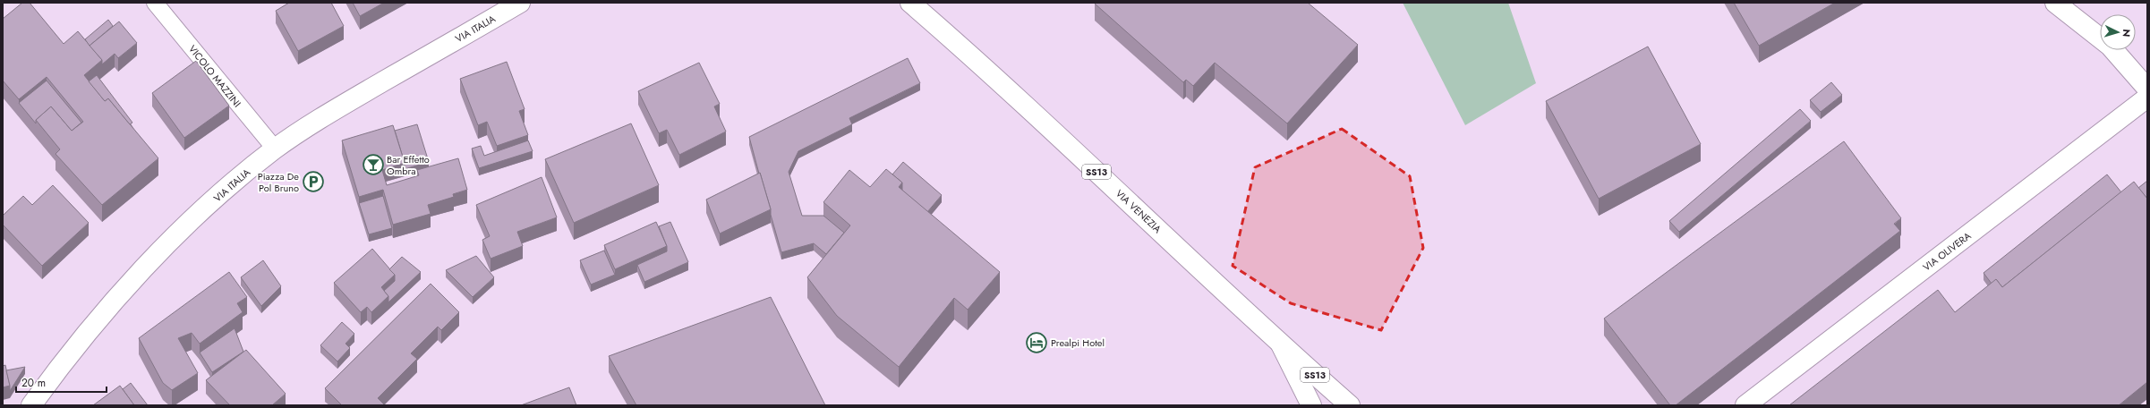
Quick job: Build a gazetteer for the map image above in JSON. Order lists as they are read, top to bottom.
{
  "streets": {
    "street": [
      "VIA ITALIA",
      "SS13",
      "VIA VENEZIA",
      "VIA OLIVERA"
    ],
    "lane": ["VICOLO MAZZINI"]
  },
  "crossings": [
    ["VIA ITALIA", "VICOLO MAZZINI"]
  ],
  "places": {
    "bar": ["Bar Effetto Ombra"],
    "parking": ["Piazza De Pol Bruno"],
    "hotel": ["Prealpi Hotel"]
  },
  "scale_bar": "20 m",
  "north": "right"
}
